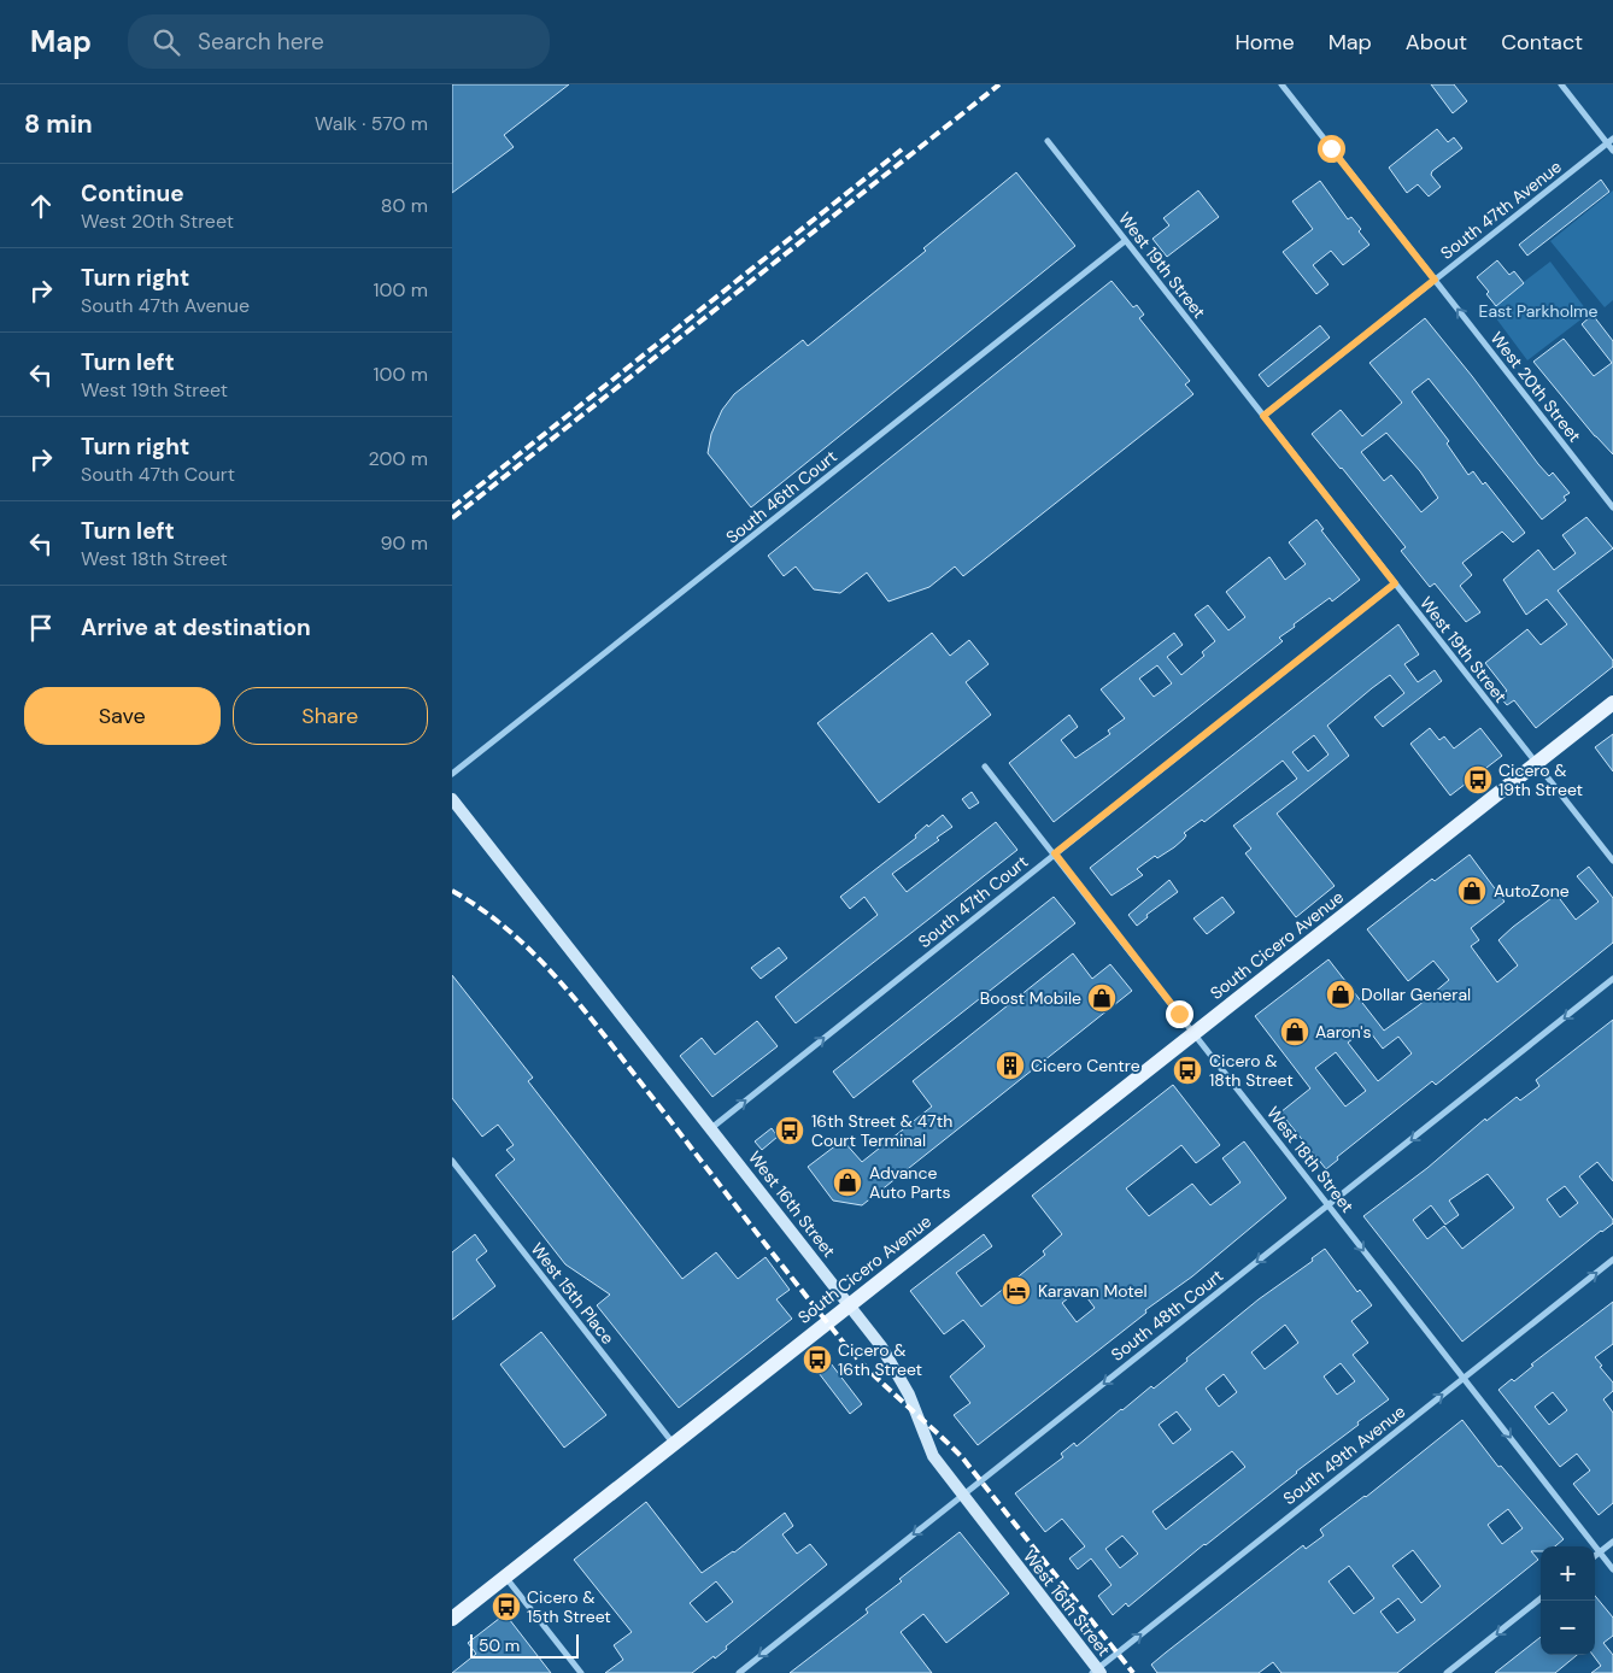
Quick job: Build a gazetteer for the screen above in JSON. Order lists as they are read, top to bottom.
{
  "streets": {
    "main road": ["South Cicero Avenue"],
    "street": [
      "South 47th Avenue",
      "West 19th Street",
      "West 20th Street",
      "South 46th Court",
      "South 47th Court",
      "West 18th Street",
      "West 16th Street",
      "West 15th Place",
      "South 48th Court",
      "South 49th Avenue"
    ]
  },
  "crossings": [
    ["South 47th Avenue", "West 19th Street"],
    ["South 47th Avenue", "West 20th Street"],
    ["West 19th Street", "South 46th Court"],
    ["West 19th Street", "South 47th Court"],
    ["West 19th Street", "South Cicero Avenue"],
    ["South 47th Court", "West 18th Street"],
    ["South 47th Court", "West 16th Street"],
    ["South Cicero Avenue", "West 18th Street"],
    ["South Cicero Avenue", "West 16th Street"],
    ["South Cicero Avenue", "West 15th Place"],
    ["West 18th Street", "South 48th Court"],
    ["West 18th Street", "South 49th Avenue"],
    ["West 16th Street", "South 48th Court"],
    ["West 16th Street", "South 49th Avenue"]
  ],
  "one_way": [
    "West 20th Street",
    "South 47th Court",
    "West 18th Street",
    "South 48th Court",
    "South 49th Avenue"
  ],
  "parks": ["East Parkholme"],
  "places": {
    "bus stop": [
      "Cicero & 19th Street",
      "Cicero & 18th Street",
      "16th Street & 47th Court Terminal",
      "Cicero & 16th Street",
      "Cicero & 15th Street"
    ],
    "shop": [
      "AutoZone",
      "Dollar General",
      "Boost Mobile",
      "Aaron's",
      "Advance Auto Parts"
    ],
    "building": ["Cicero Centre"],
    "hotel": ["Karavan Motel"]
  },
  "scale_bar": "50 m",
  "page": {
    "header": "Map",
    "search": "Search here",
    "nav": [
      "Home",
      "Map",
      "About",
      "Contact"
    ],
    "heading": ["8 min", "Walk · 570 m"],
    "list": [
      ["Continue", "West 20th Street", "80 m"],
      ["Turn right", "South 47th Avenue", "100 m"],
      ["Turn left", "West 19th Street", "100 m"],
      ["Turn right", "South 47th Court", "200 m"],
      ["Turn left", "West 18th Street", "90 m"],
      "Arrive at destination"
    ],
    "buttons": ["Save", "Share"],
    "map_buttons": ["+", "−"],
    "scale": "50 m"
  }
}
